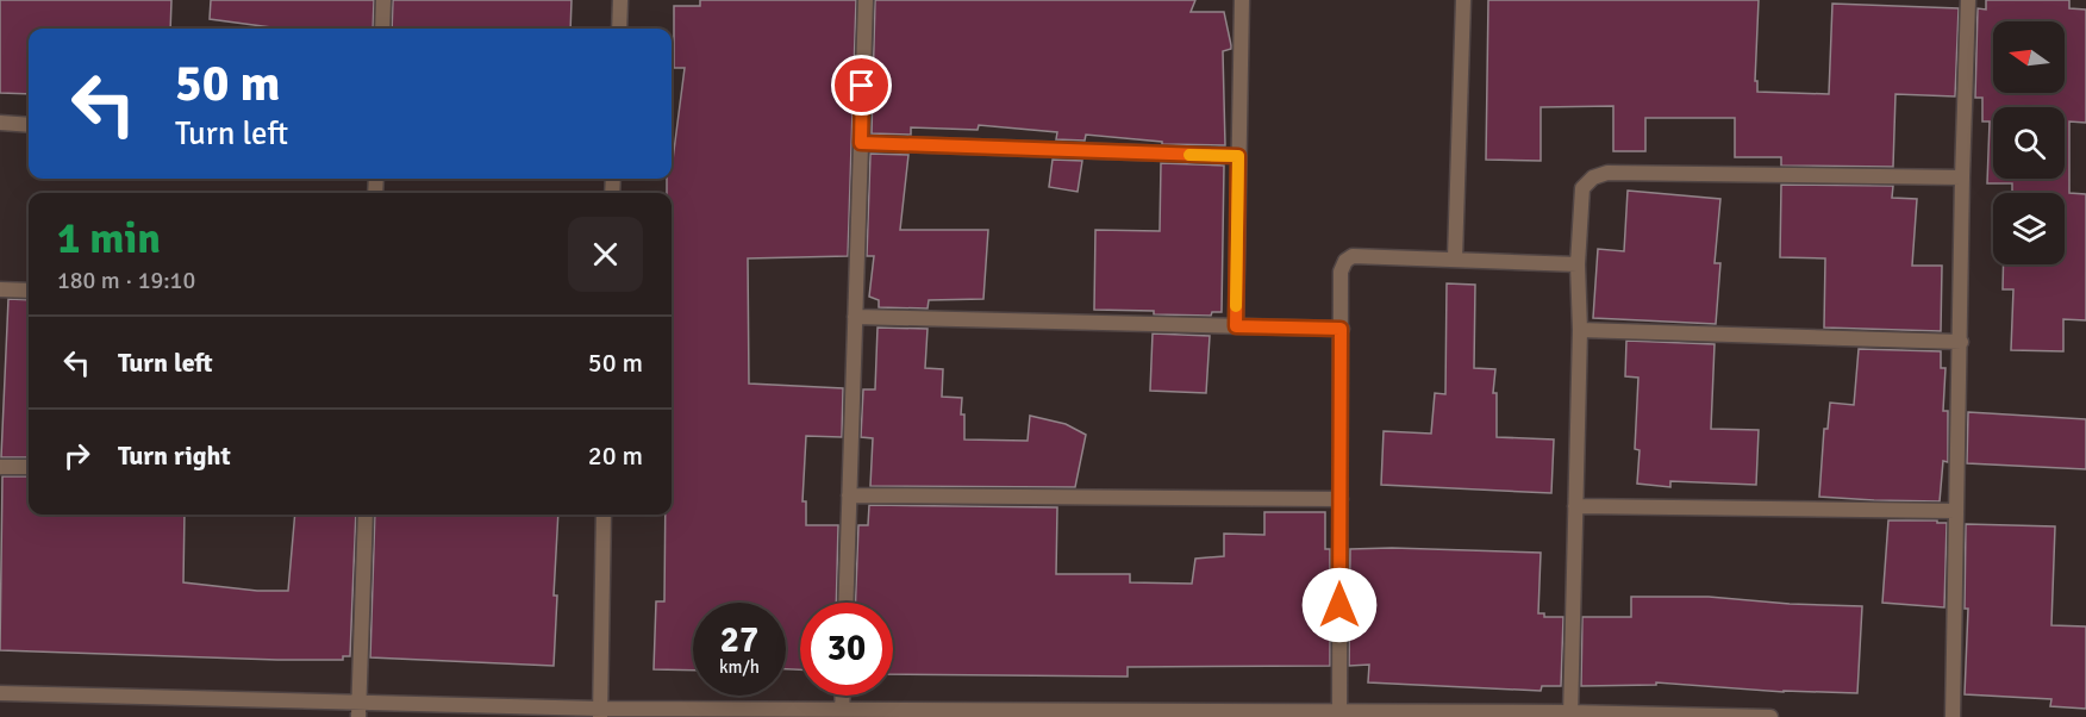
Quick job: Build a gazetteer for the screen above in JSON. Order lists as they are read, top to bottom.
{
  "north": "left",
  "page": {
    "turn": ["50 m", "Turn left"],
    "heading": ["1 min", "180 m · 19:10"],
    "list": [
      {
        "name": "Turn left",
        "value": "50 m"
      },
      {
        "name": "Turn right",
        "value": "20 m"
      }
    ],
    "speed": "27 km/h",
    "limit": "30"
  }
}
